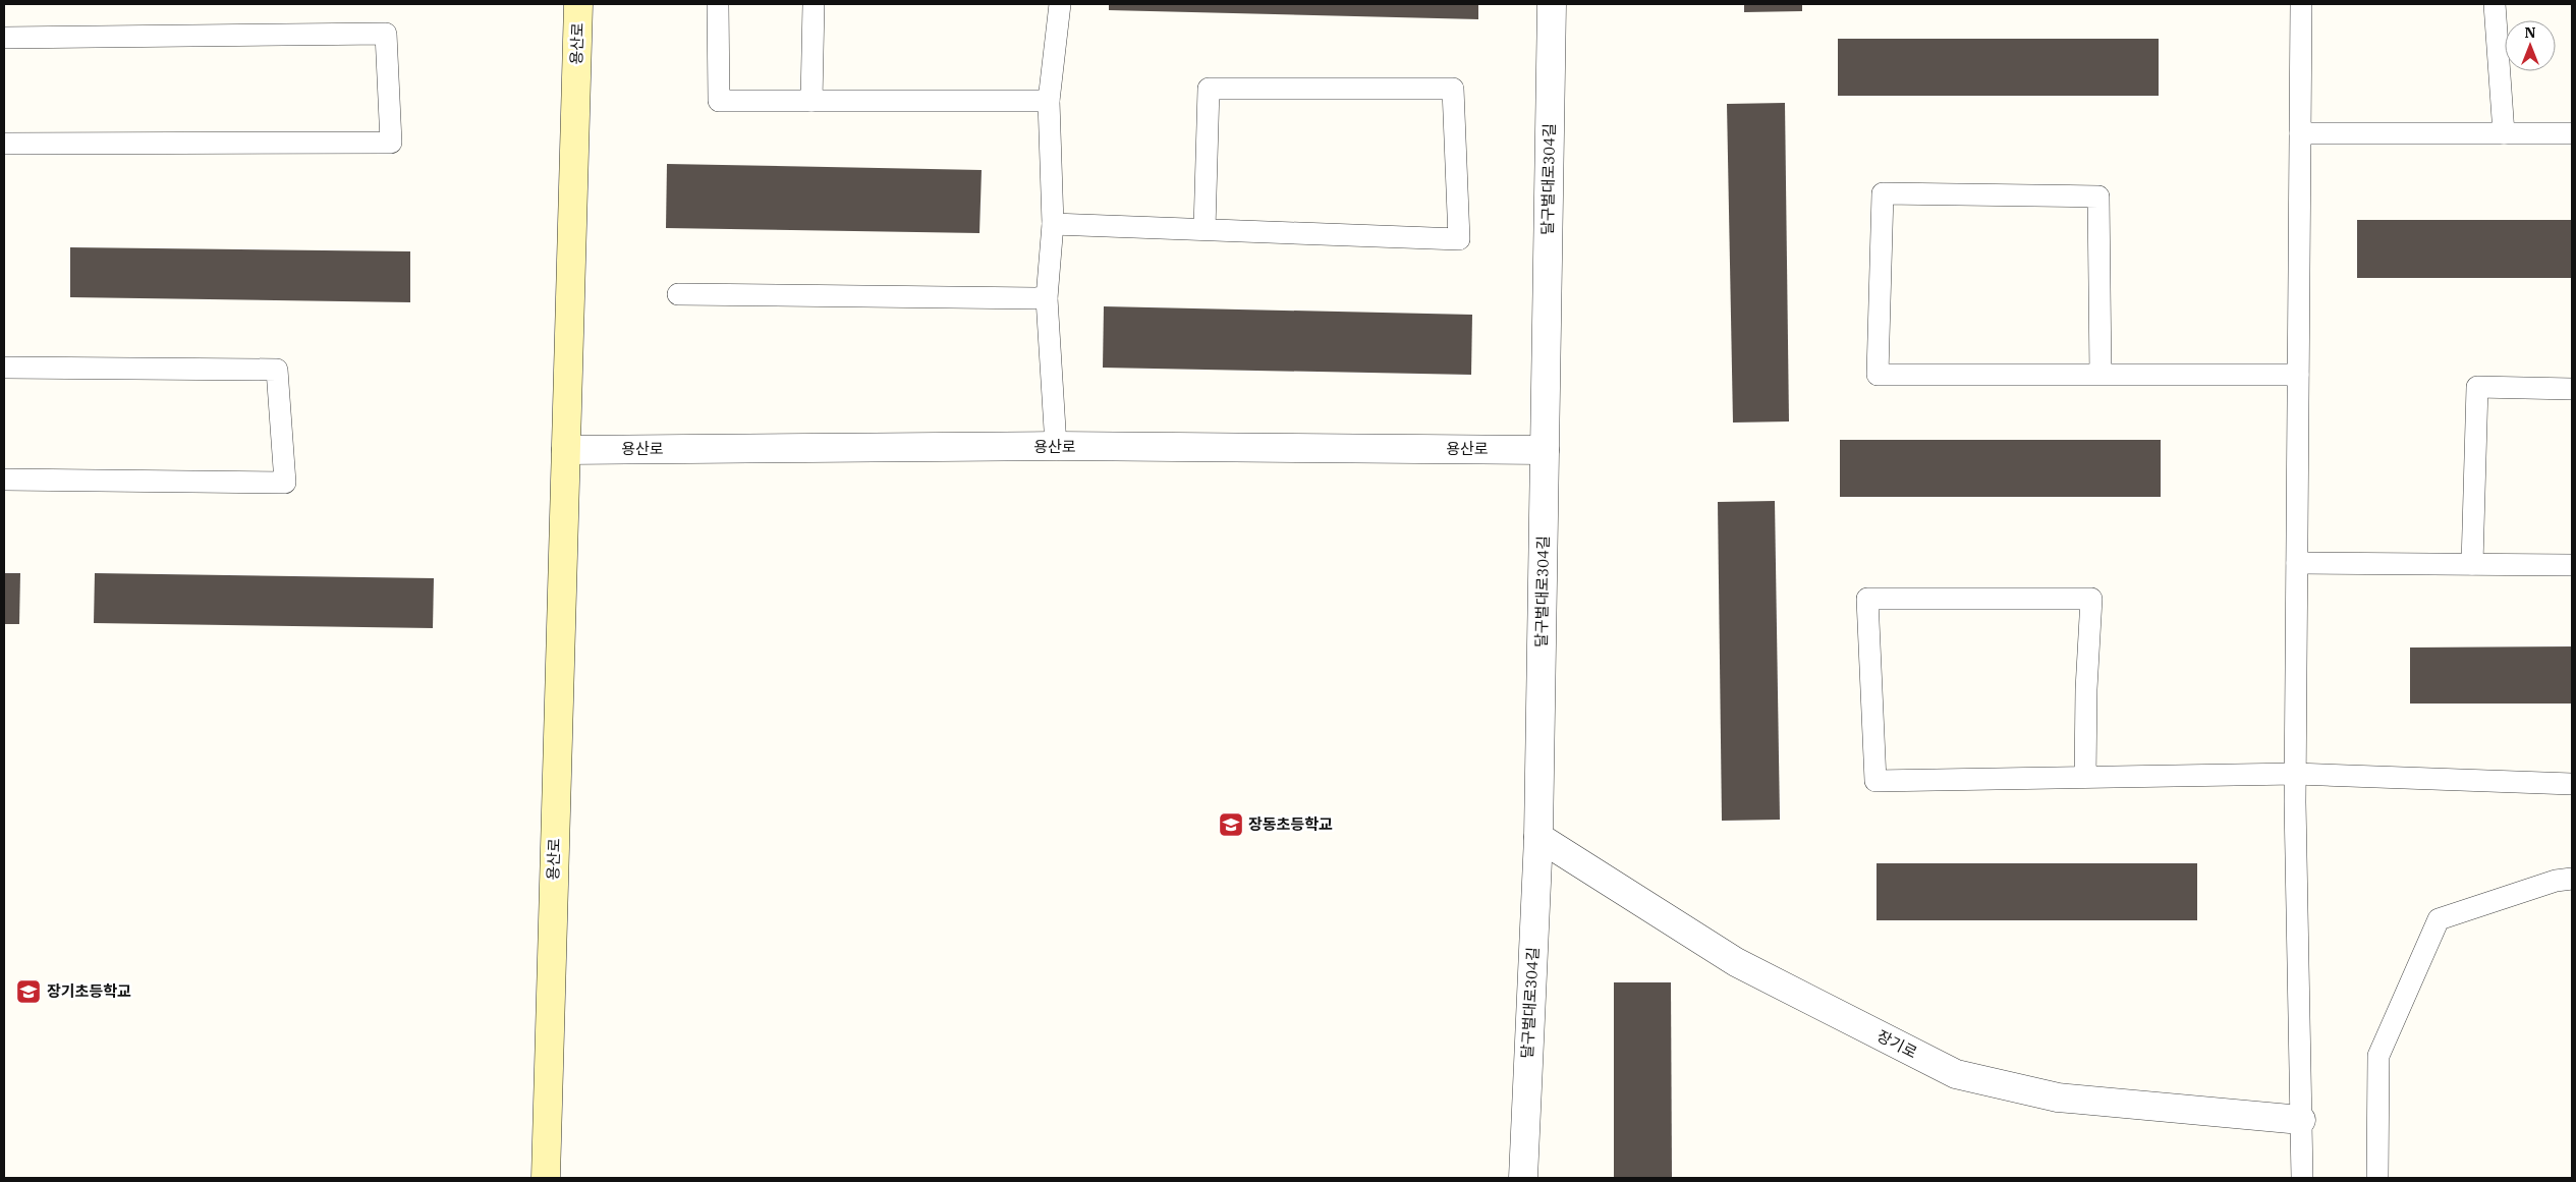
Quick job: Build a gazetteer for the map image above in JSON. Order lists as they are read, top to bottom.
{
  "streets": {
    "main road": ["용산로"],
    "street": ["달구벌대로304길", "장기로"]
  },
  "crossings": [
    ["용산로", "달구벌대로304길"],
    ["달구벌대로304길", "장기로"]
  ],
  "places": {
    "school or university": ["장동초등학교", "장기초등학교"]
  },
  "north": "top"
}
